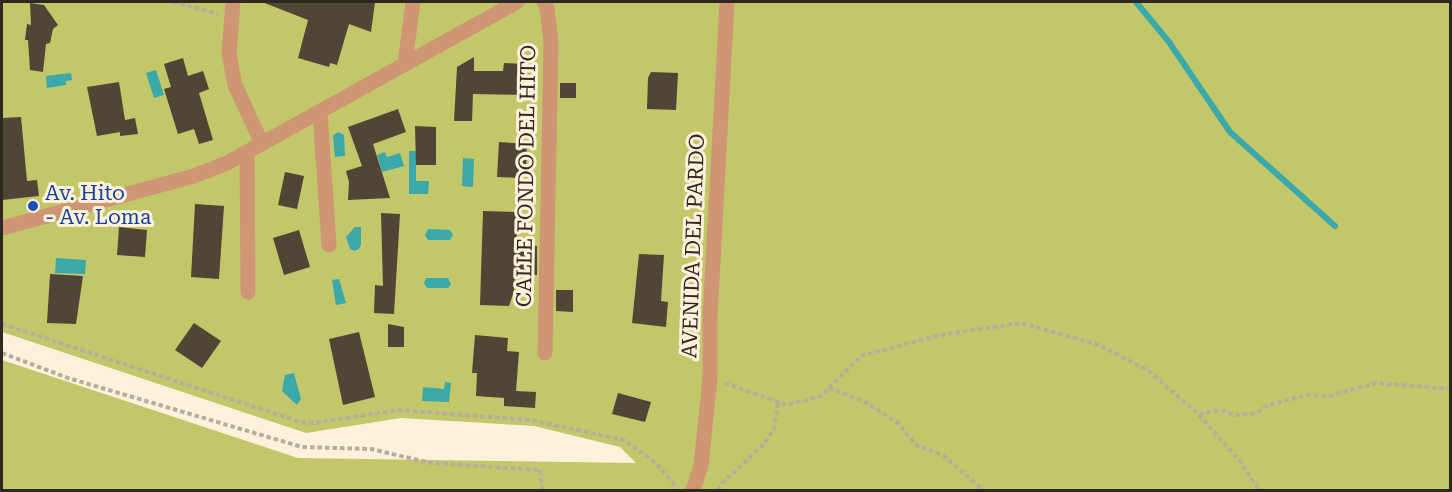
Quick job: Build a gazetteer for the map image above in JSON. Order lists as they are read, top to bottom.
{
  "streets": {
    "street": ["CALLE FONDO DEL HITO", "AVENIDA DEL PARDO"]
  },
  "places": ["Av. Hito - Av. Loma"]
}
